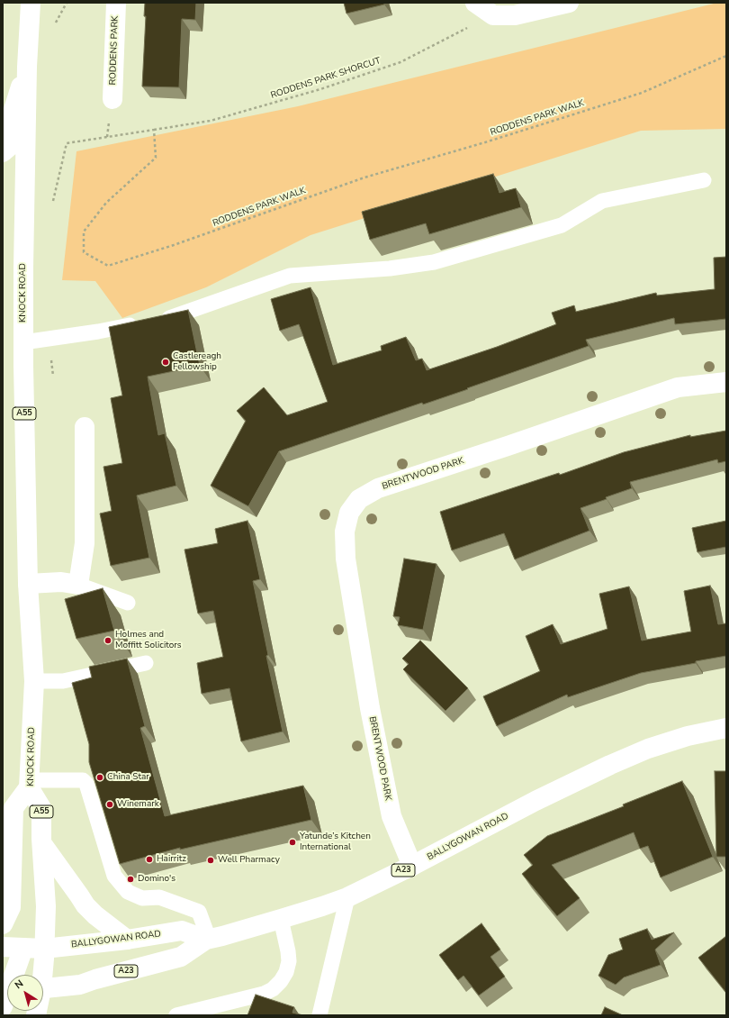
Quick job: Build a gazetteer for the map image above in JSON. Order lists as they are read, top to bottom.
{
  "streets": {
    "main road": [
      "RODDENS PARK",
      "KNOCK ROAD",
      "A55",
      "BRENTWOOD PARK",
      "BALLYGOWAN ROAD",
      "A23"
    ],
    "path": ["RODDENS PARK SHORCUT", "RODDENS PARK WALK"]
  },
  "crossings": [
    ["RODDENS PARK SHORCUT", "RODDENS PARK WALK"],
    ["KNOCK ROAD", "A55"],
    ["KNOCK ROAD", "BALLYGOWAN ROAD"],
    ["A55", "BALLYGOWAN ROAD"],
    ["BRENTWOOD PARK", "BALLYGOWAN ROAD"]
  ],
  "places": [
    "Castlereagh Fellowship",
    "Holmes and Moffitt Solicitors",
    "China Star",
    "Winemark",
    "Yatunde’s Kitchen International",
    "Hairritz",
    "Well Pharmacy",
    "Domino's"
  ],
  "north": "top left"
}
